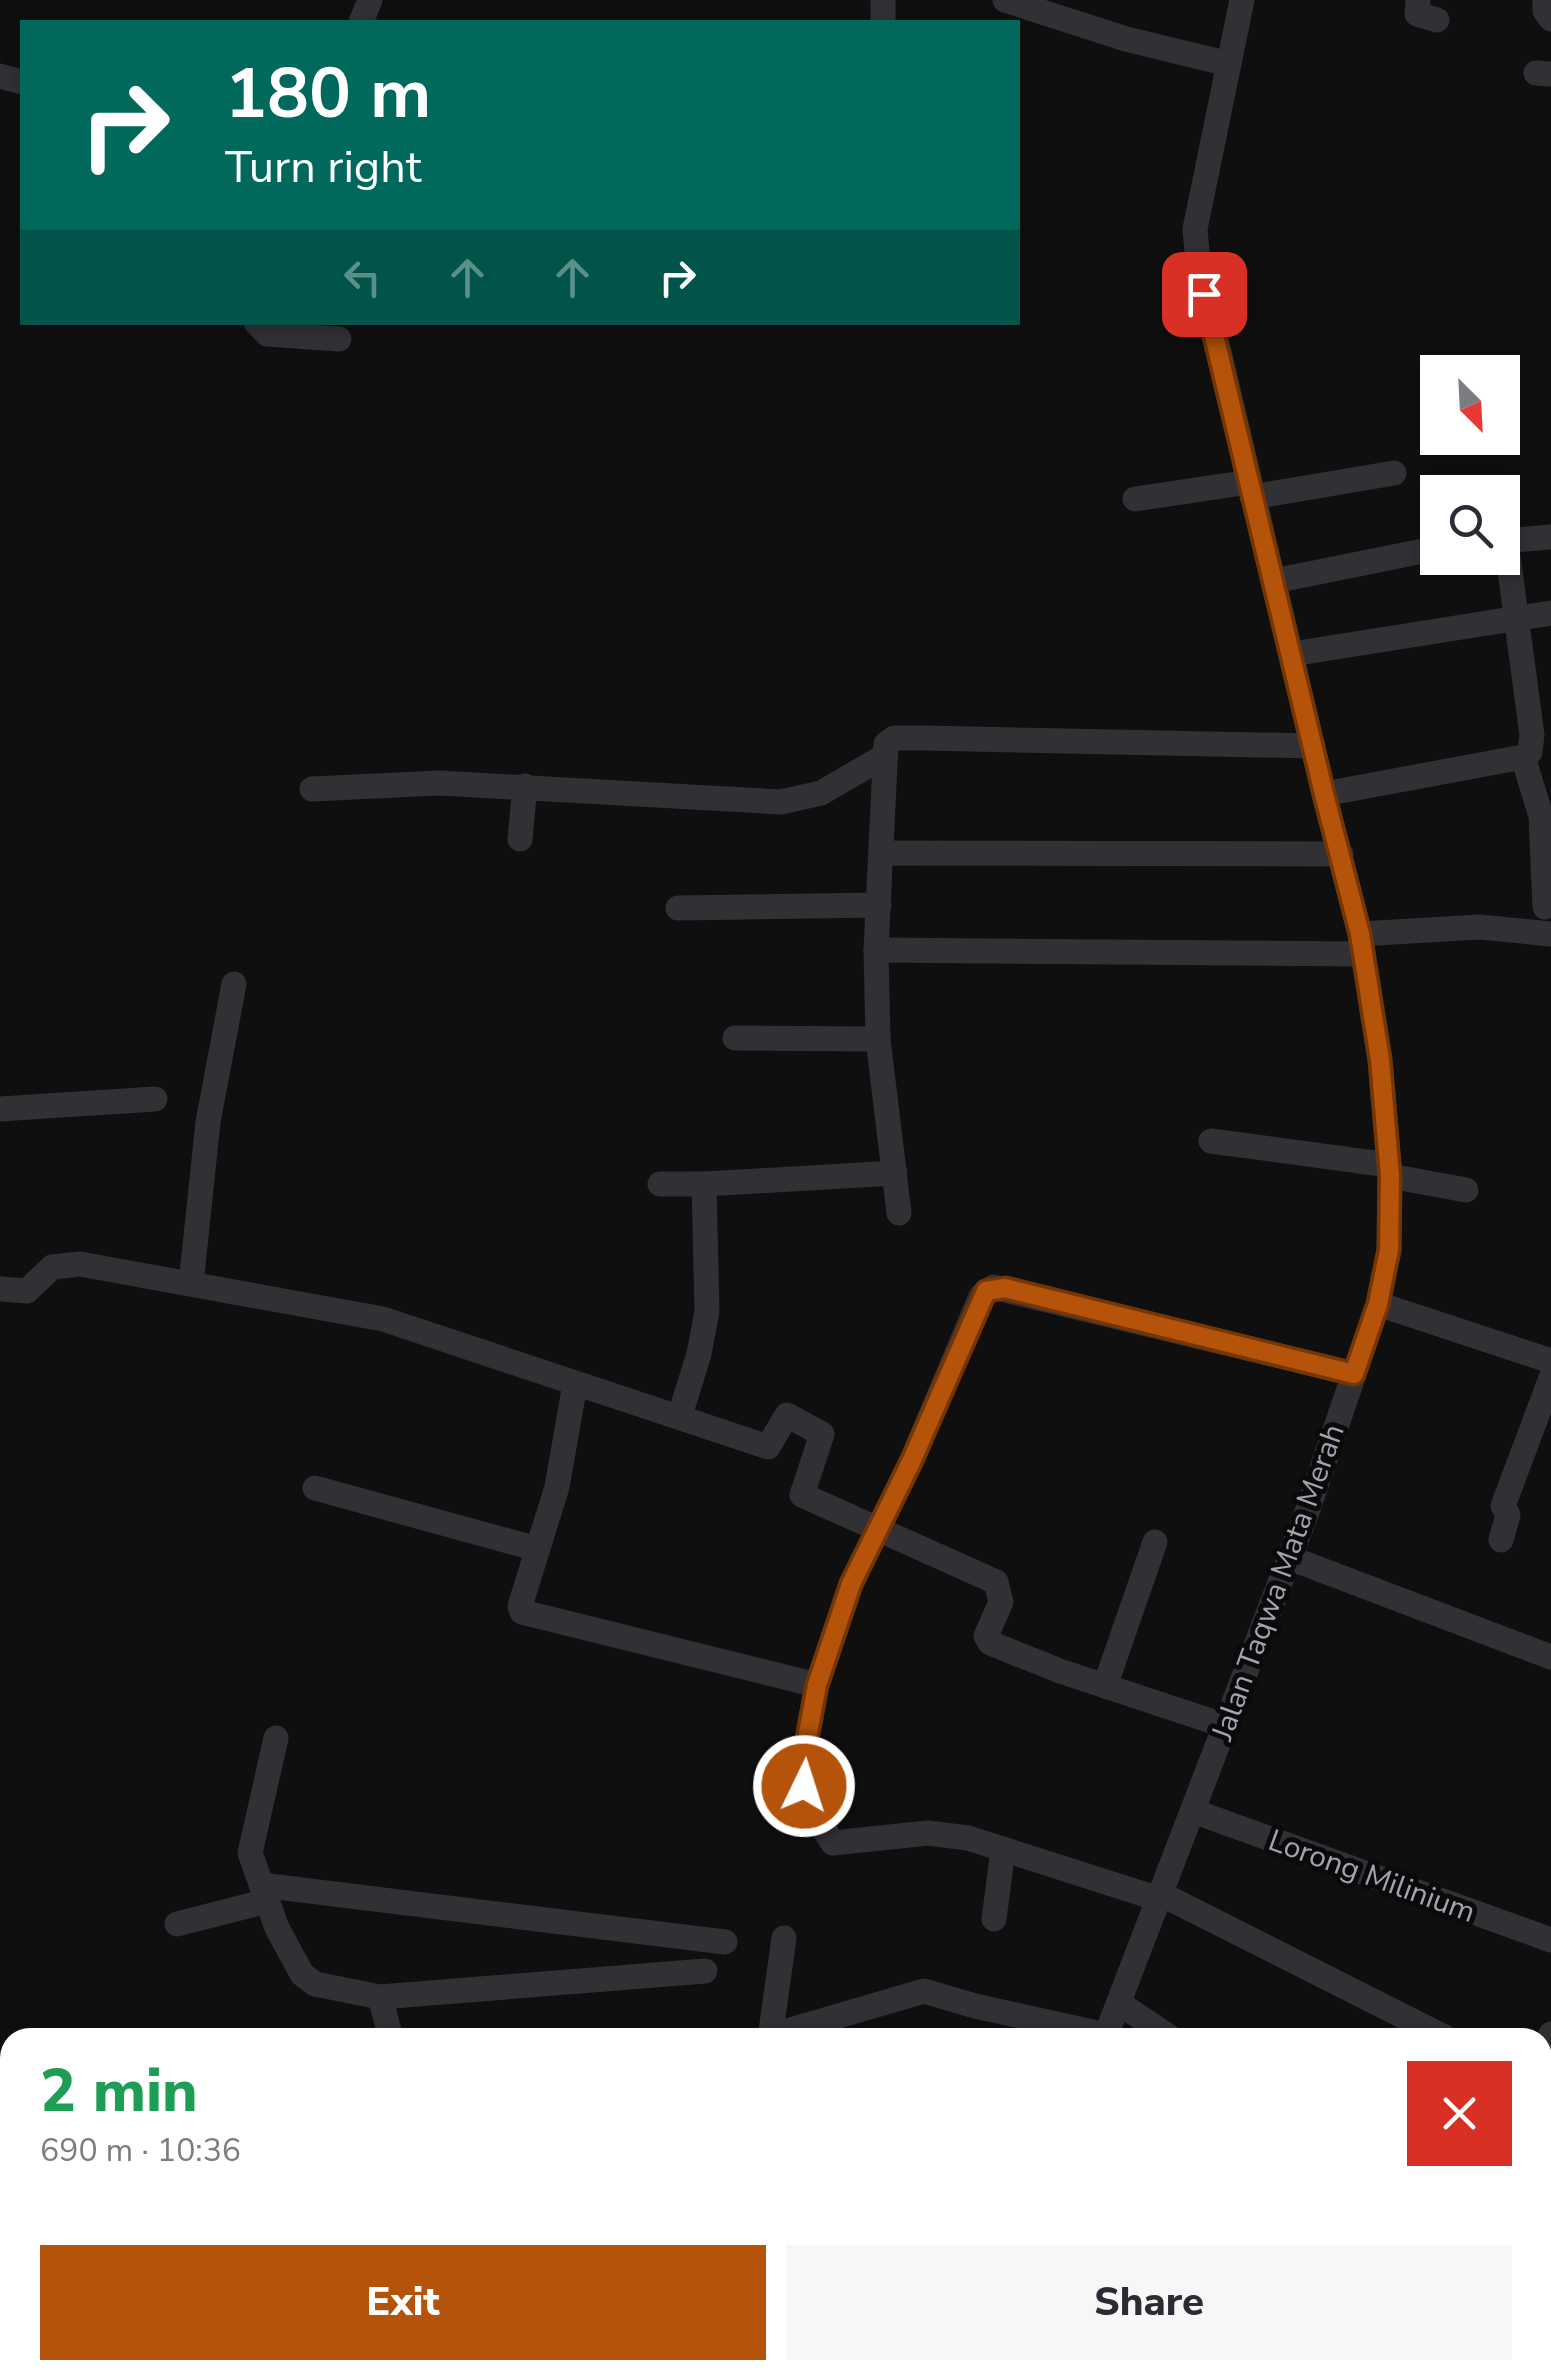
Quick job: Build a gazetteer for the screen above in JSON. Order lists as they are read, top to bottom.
{
  "streets": {
    "street": ["Jalan Taqwa Mata Merah", "Lorong Milinium"]
  },
  "crossings": [
    ["Jalan Taqwa Mata Merah", "Lorong Milinium"]
  ],
  "north": "bottom right",
  "page": {
    "turn": ["180 m", "Turn right"],
    "heading": ["2 min", "690 m · 10:36"],
    "buttons": ["Exit", "Share"]
  }
}
